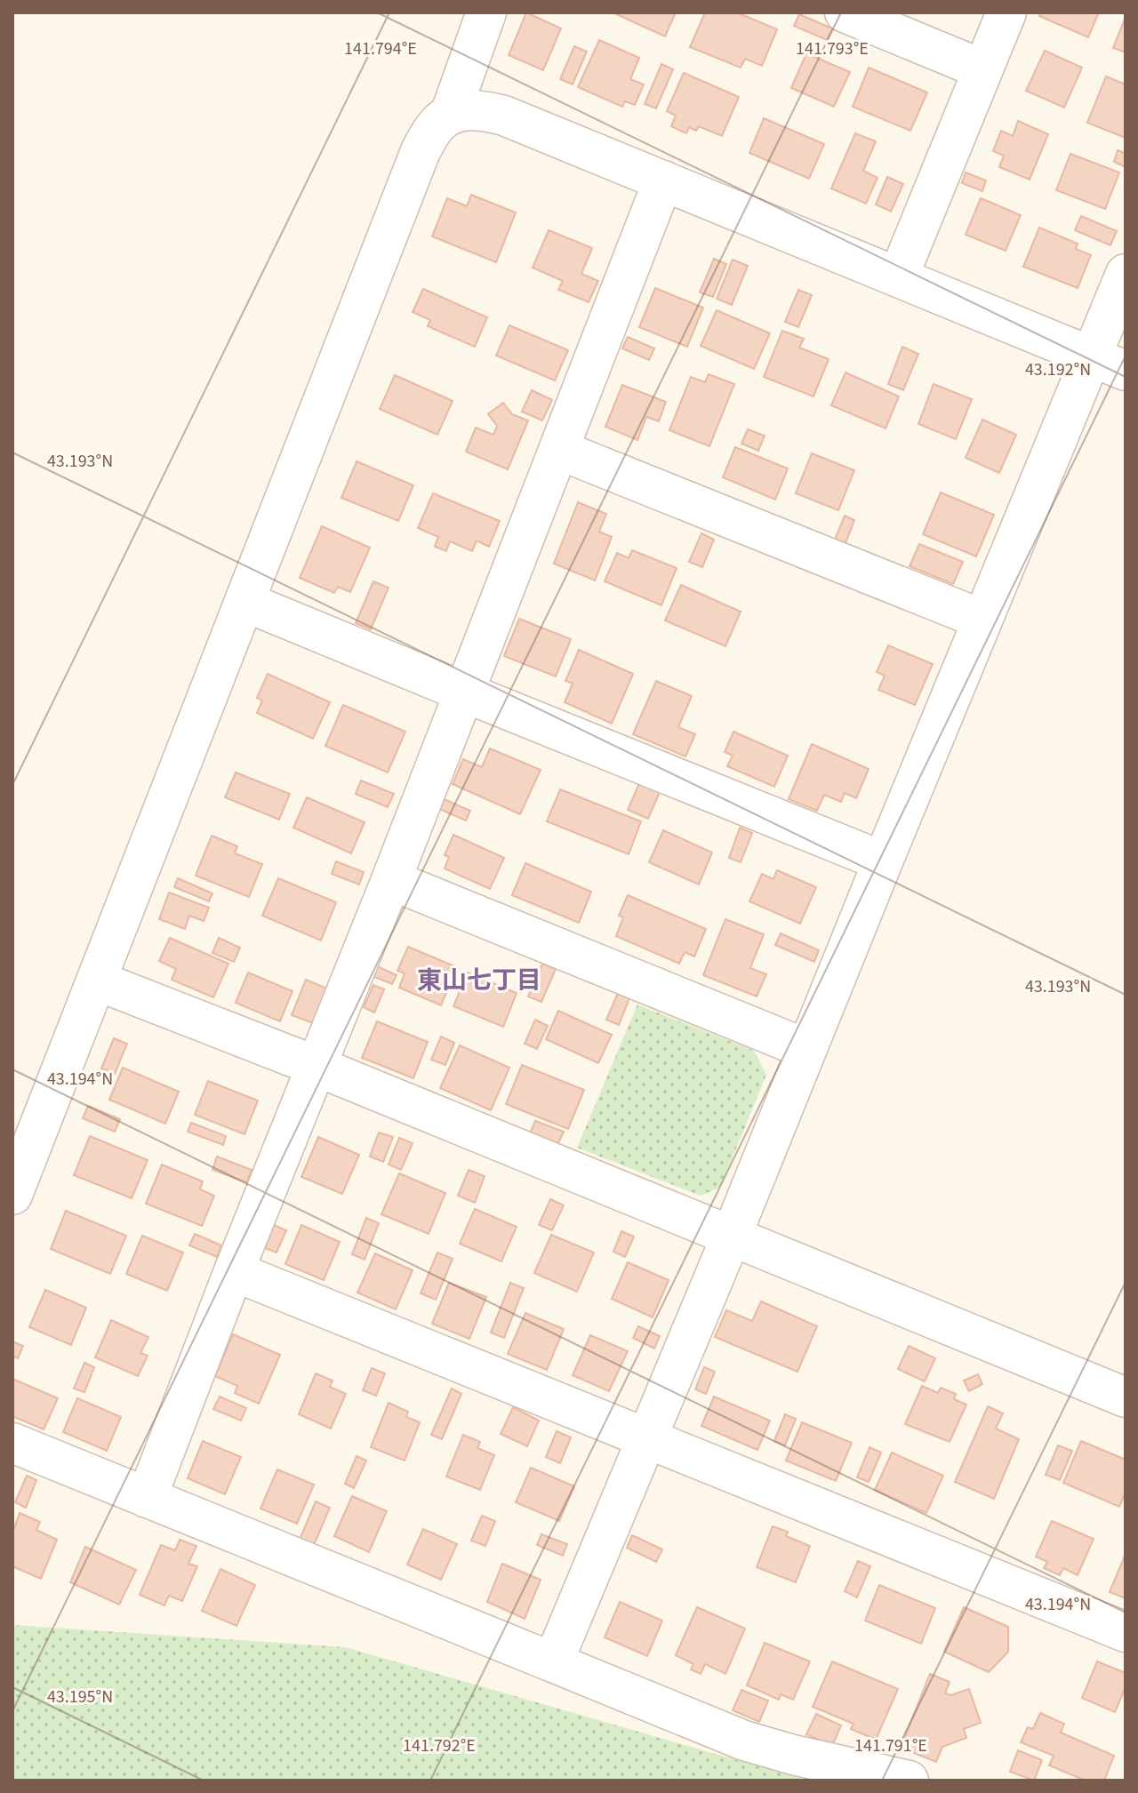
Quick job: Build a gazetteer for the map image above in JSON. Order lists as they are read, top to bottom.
{
  "districts": ["東山七丁目"],
  "coordinates": [
    "141.794°E",
    "141.793°E",
    "43.192°N",
    "43.193°N",
    "43.194°N",
    "43.195°N",
    "141.792°E",
    "141.791°E"
  ]
}
